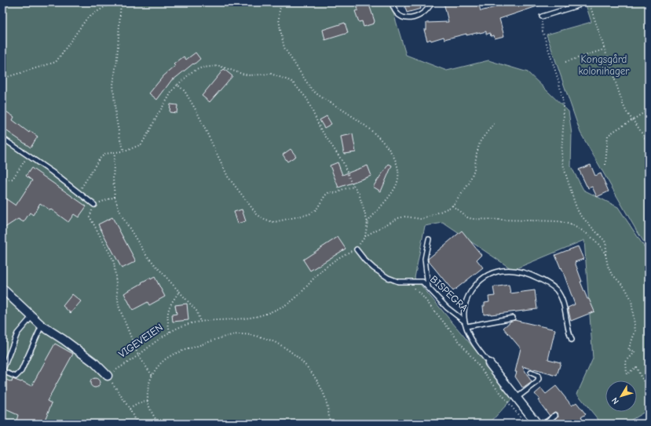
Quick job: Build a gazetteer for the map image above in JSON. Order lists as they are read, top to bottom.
{
  "streets": {
    "street": ["BISPEGRA"],
    "path": ["VIGEVEIEN"]
  },
  "crossings": [
    ["BISPEGRA", "VIGEVEIEN"]
  ],
  "parks": ["Kongsgård kolonihager"],
  "north": "bottom left"
}
